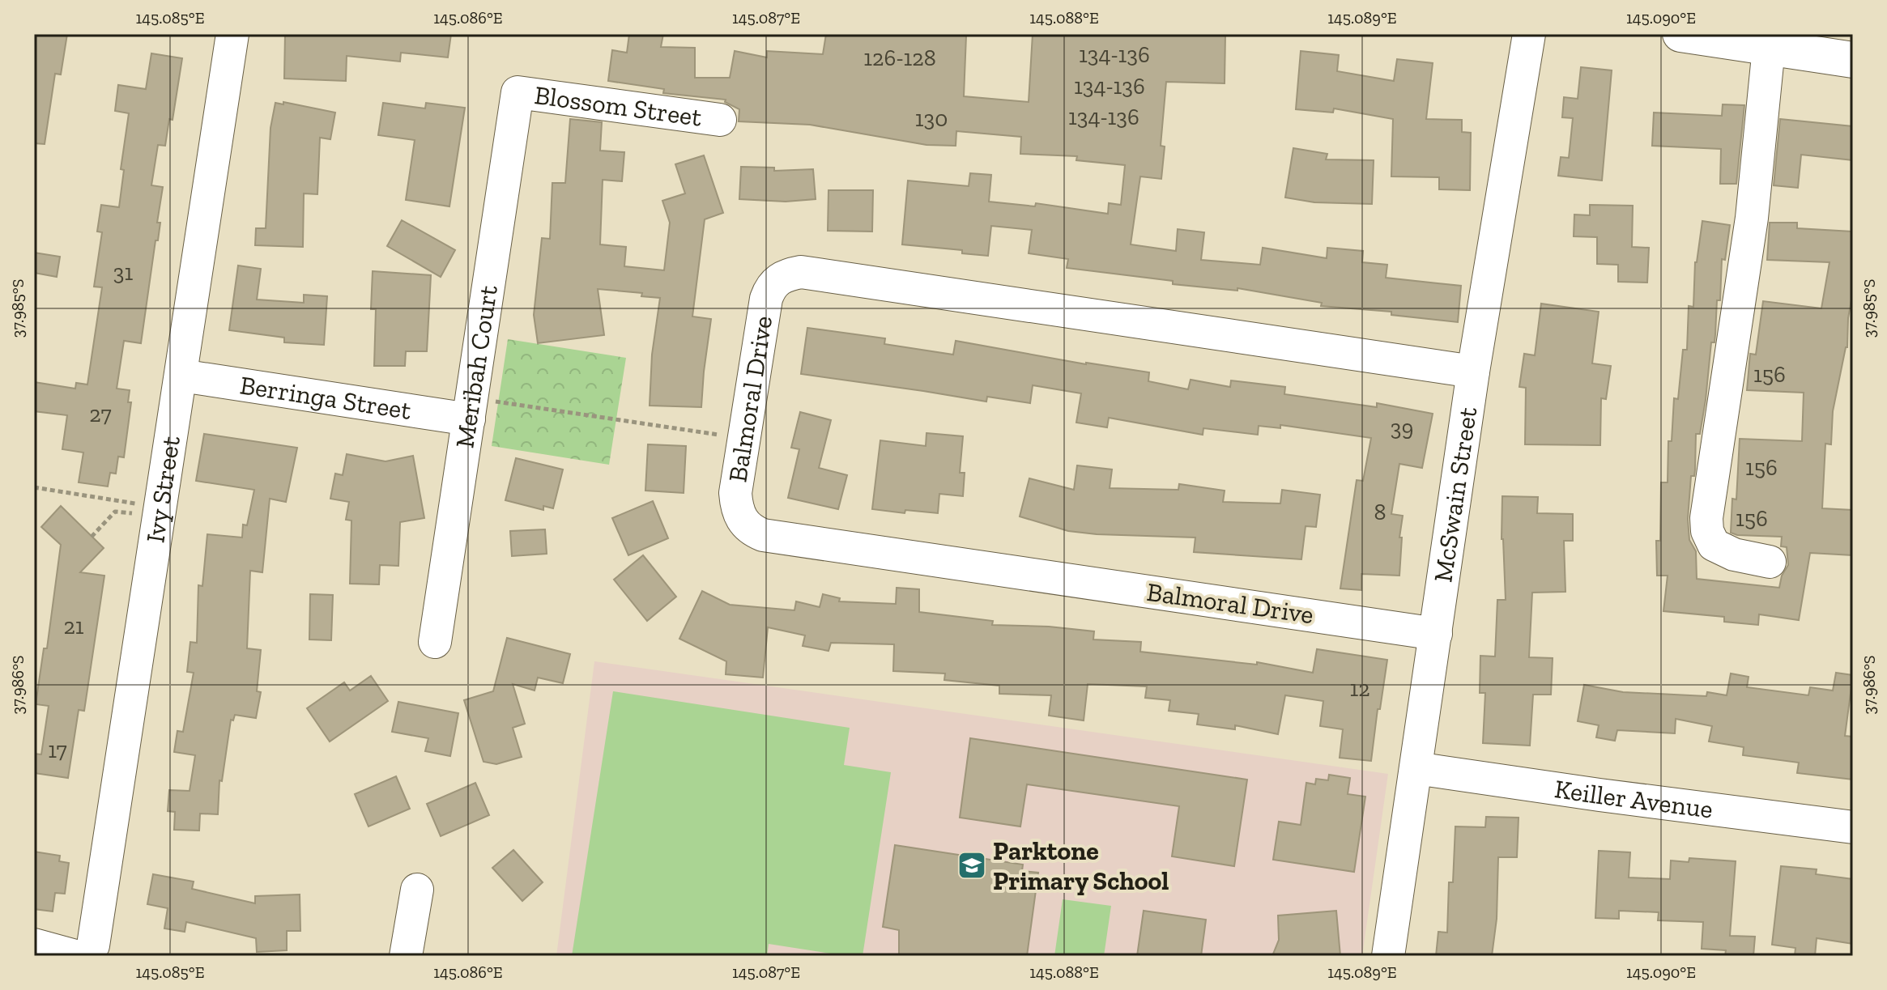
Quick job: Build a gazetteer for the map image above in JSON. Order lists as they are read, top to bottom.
{
  "streets": {
    "street": [
      "Blossom Street",
      "Meribah Court",
      "Berringa Street",
      "Balmoral Drive",
      "Ivy Street",
      "McSwain Street",
      "Keiller Avenue"
    ]
  },
  "crossings": [
    ["Blossom Street", "Meribah Court"],
    ["Meribah Court", "Berringa Street"],
    ["Berringa Street", "Ivy Street"],
    ["Balmoral Drive", "McSwain Street"],
    ["McSwain Street", "Keiller Avenue"]
  ],
  "places": {
    "school or university": ["Parktone Primary School"]
  },
  "house_numbers": [
    "134-136",
    "126-128",
    "134-136",
    "134-136",
    "130",
    "31",
    "156",
    "27",
    "39",
    "156",
    "8",
    "156",
    "21",
    "12",
    "17"
  ],
  "coordinates": [
    "145.085°E",
    "145.086°E",
    "145.087°E",
    "145.088°E",
    "145.089°E",
    "145.090°E",
    "37.985°S",
    "37.986°S"
  ]
}
